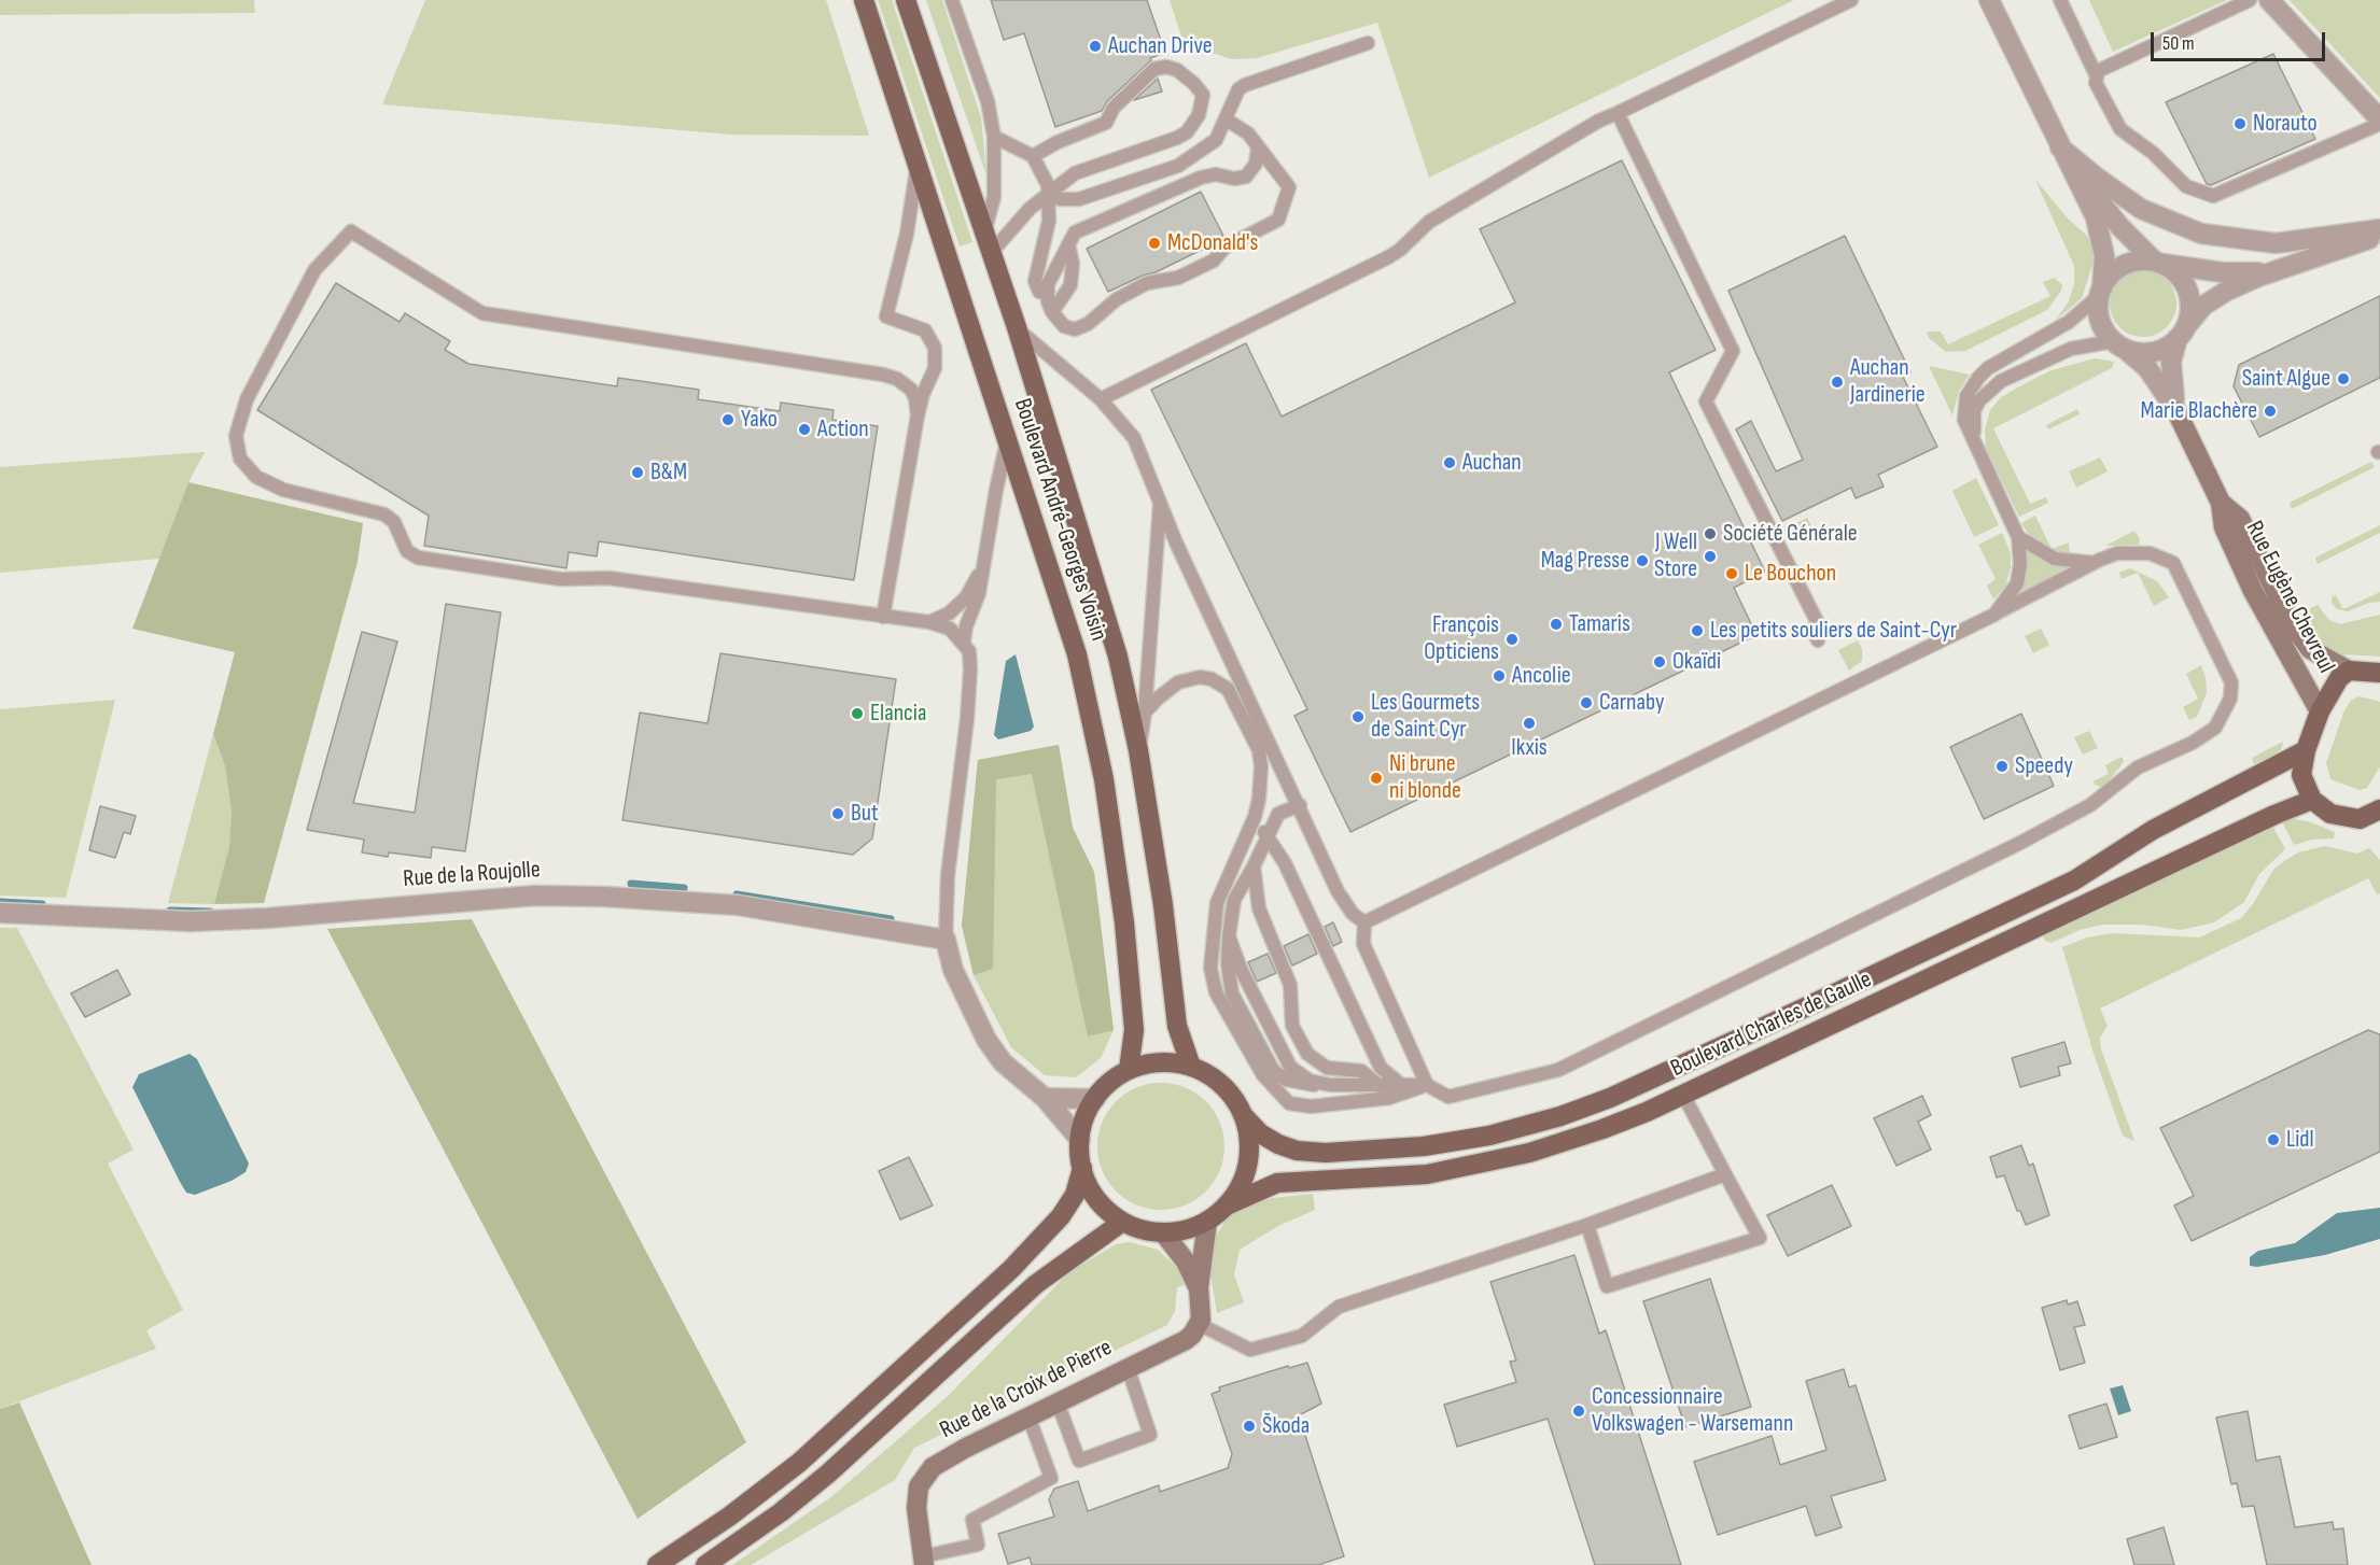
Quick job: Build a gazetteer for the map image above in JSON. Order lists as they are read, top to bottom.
{
  "streets": {
    "main road": ["Boulevard André-Georges Voisin", "Boulevard Charles de Gaulle"],
    "street": ["Rue Eugène Chevreul", "Rue de la Roujolle", "Rue de la Croix de Pierre"]
  },
  "crossings": [
    ["Boulevard André-Georges Voisin", "Boulevard Charles de Gaulle"]
  ],
  "places": [
    "Auchan Drive",
    "Norauto",
    "McDonald's",
    "Saint Algue",
    "Auchan Jardinerie",
    "Marie Blachère",
    "Yako",
    "Action",
    "Auchan",
    "B&M",
    "Société Générale",
    "J Well Store",
    "Mag Presse",
    "Le Bouchon",
    "Tamaris",
    "Les petits souliers de Saint-Cyr",
    "François Opticiens",
    "Okaïdi",
    "Ancolie",
    "Carnaby",
    "Elancia",
    "Les Gourmets de Saint Cyr",
    "Ikxis",
    "Speedy",
    "Ni brune ni blonde",
    "But",
    "Lidl",
    "Concessionnaire Volkswagen - Warsemann",
    "Škoda"
  ],
  "scale_bar": "50 m"
}
